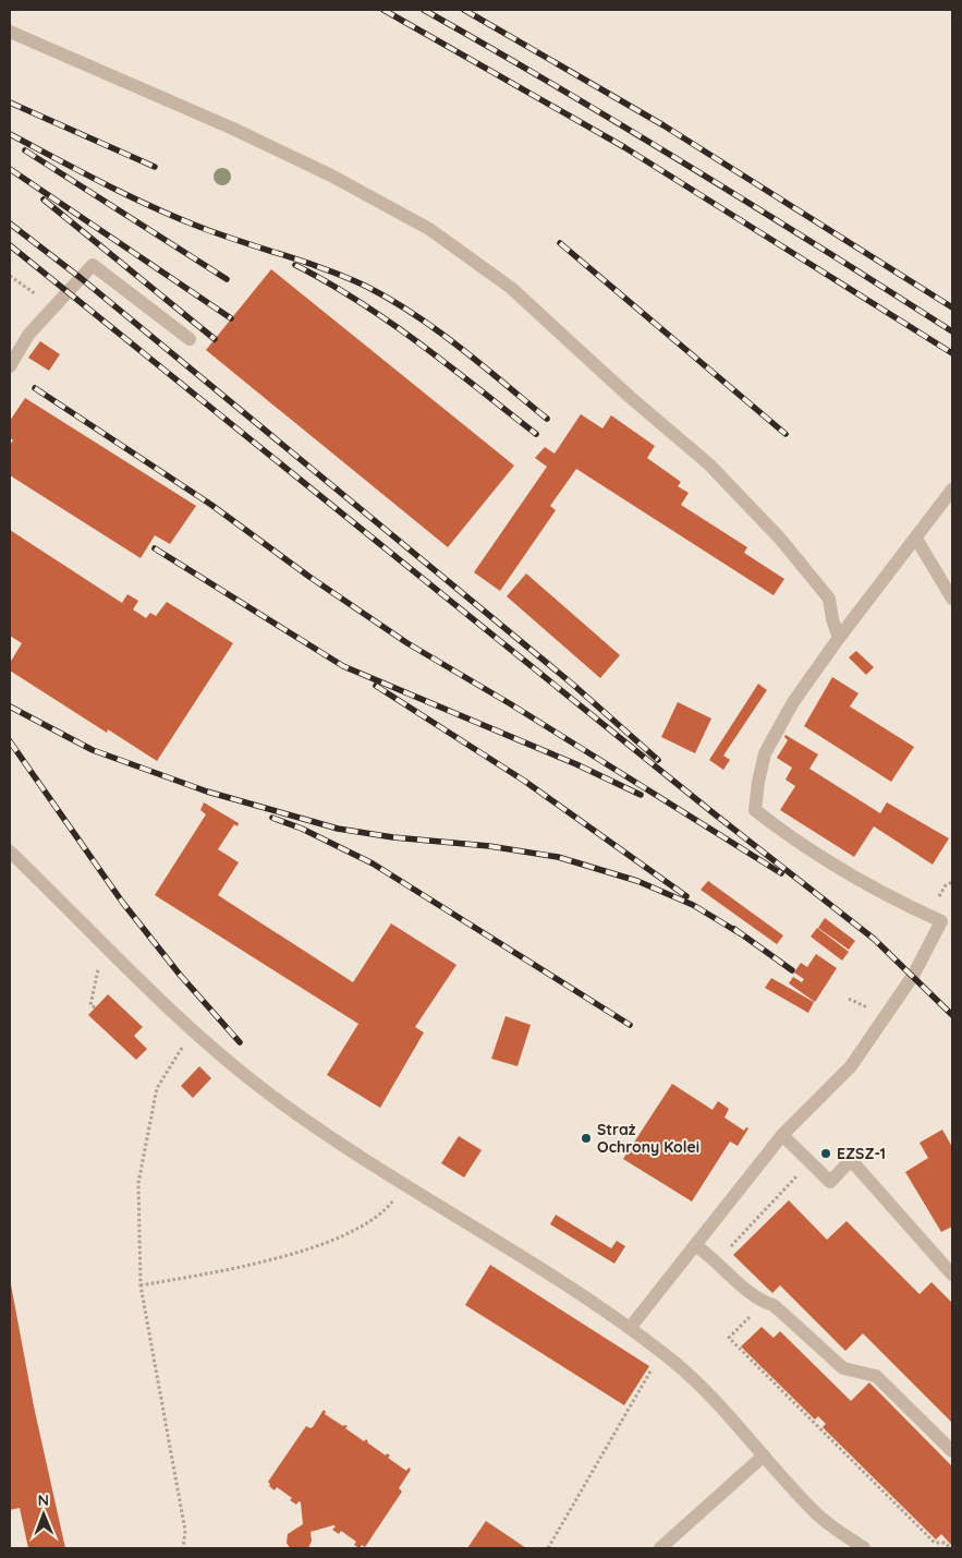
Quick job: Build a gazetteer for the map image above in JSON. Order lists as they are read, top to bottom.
{
  "places": ["Straż Ochrony Kolei", "EZSZ-1"],
  "north": "top"
}
